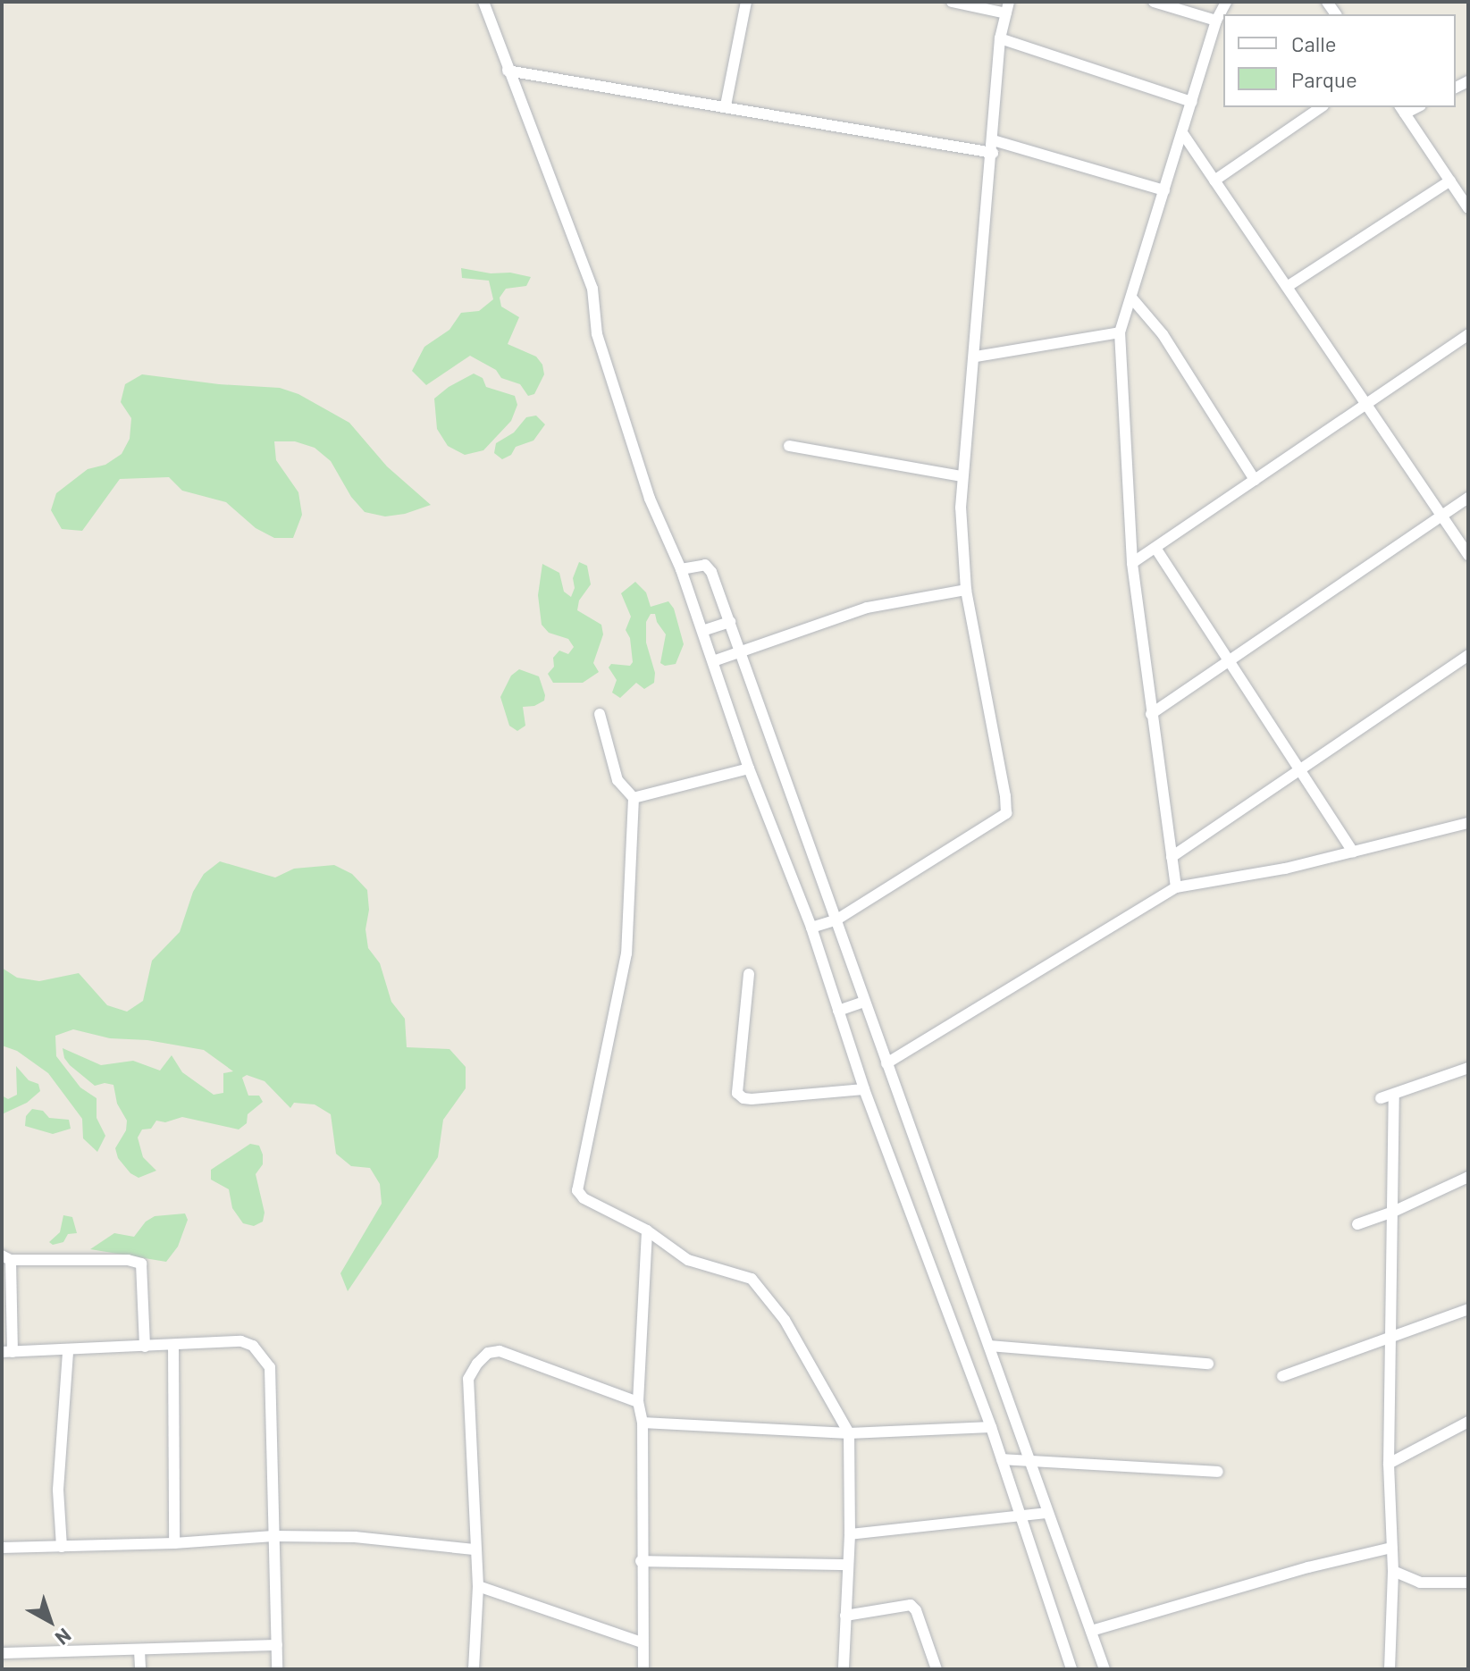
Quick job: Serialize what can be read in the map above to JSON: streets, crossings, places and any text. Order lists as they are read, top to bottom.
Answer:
{
  "legend": ["Calle", "Parque"],
  "north": "bottom right"
}
